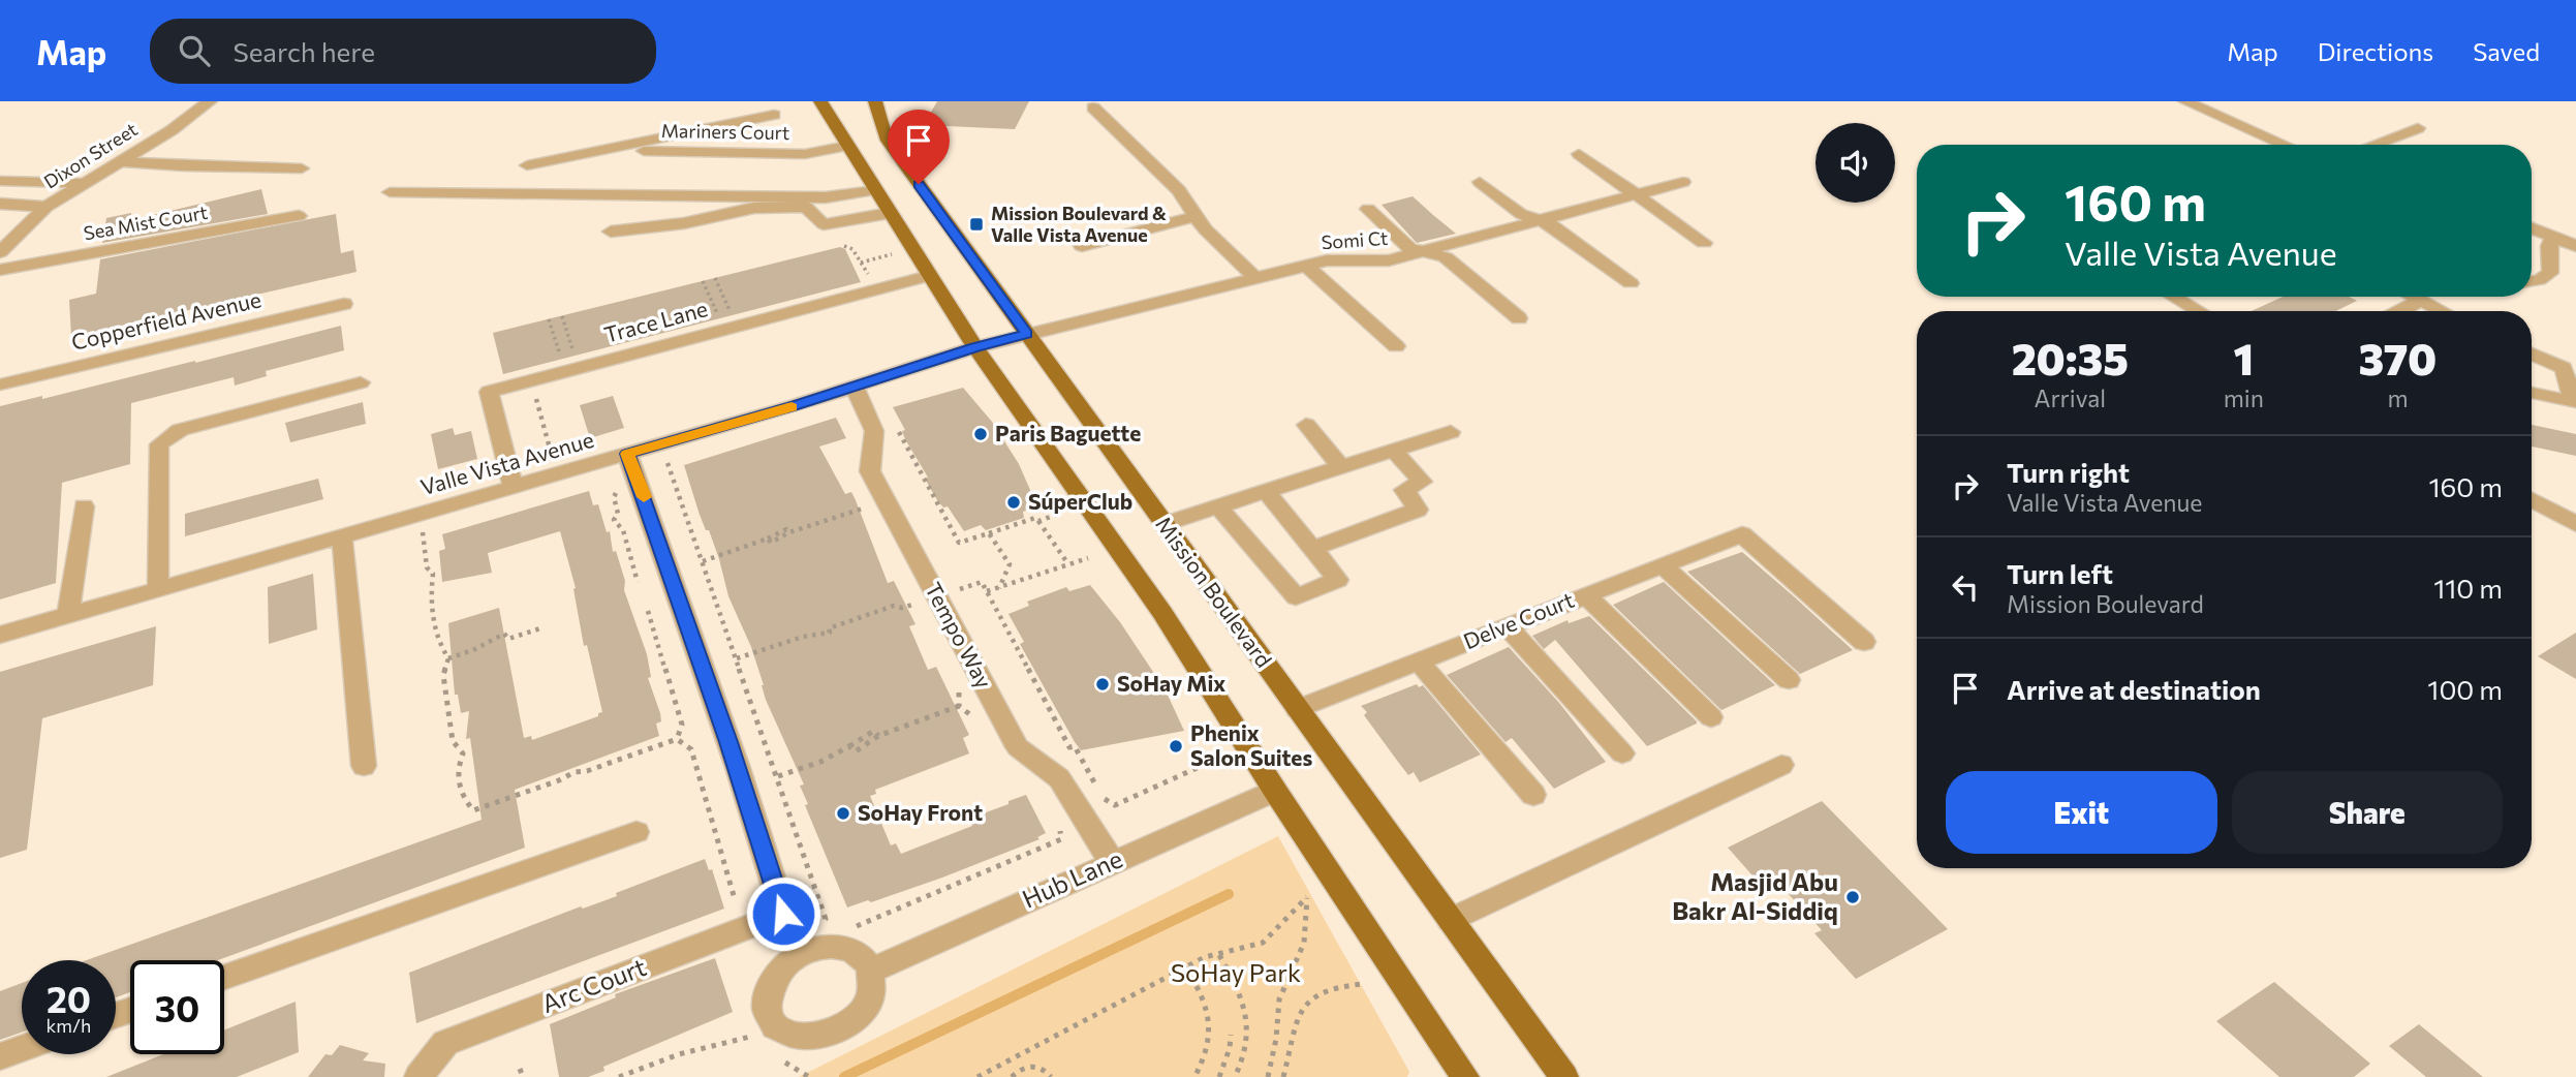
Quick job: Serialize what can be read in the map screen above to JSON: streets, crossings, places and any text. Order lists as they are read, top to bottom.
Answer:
{
  "streets": {
    "main road": ["Mission Boulevard"],
    "street": [
      "Mariners Court",
      "Dixon Street",
      "Sea Mist Court",
      "Somi Ct",
      "Copperfield Avenue",
      "Trace Lane",
      "Valle Vista Avenue",
      "Delve Court",
      "Tempo Way",
      "Hub Lane",
      "Arc Court"
    ]
  },
  "crossings": [
    ["Somi Ct", "Valle Vista Avenue"],
    ["Somi Ct", "Mission Boulevard"],
    ["Trace Lane", "Valle Vista Avenue"],
    ["Valle Vista Avenue", "Mission Boulevard"],
    ["Valle Vista Avenue", "Tempo Way"],
    ["Mission Boulevard", "Delve Court"],
    ["Tempo Way", "Hub Lane"]
  ],
  "parks": ["SoHay Park"],
  "places": {
    "transit": ["Mission Boulevard & Valle Vista Avenue"],
    "other": [
      "Paris Baguette",
      "SúperClub",
      "SoHay Mix",
      "Phenix Salon Suites",
      "SoHay Front",
      "Masjid Abu Bakr Al-Siddiq"
    ]
  },
  "page": {
    "header": "Map",
    "search": "Search here",
    "nav": ["Map", "Directions", "Saved"],
    "turn": ["160 m", "Valle Vista Avenue"],
    "eta": [
      "20:35",
      "Arrival",
      "1",
      "min",
      "370",
      "m"
    ],
    "list": [
      {
        "name": "Turn right",
        "note": "Valle Vista Avenue",
        "value": "160 m"
      },
      {
        "name": "Turn left",
        "note": "Mission Boulevard",
        "value": "110 m"
      },
      {
        "name": "Arrive at destination",
        "value": "100 m"
      }
    ],
    "buttons": ["Exit", "Share"],
    "speed": "20 km/h",
    "limit": "30"
  }
}
